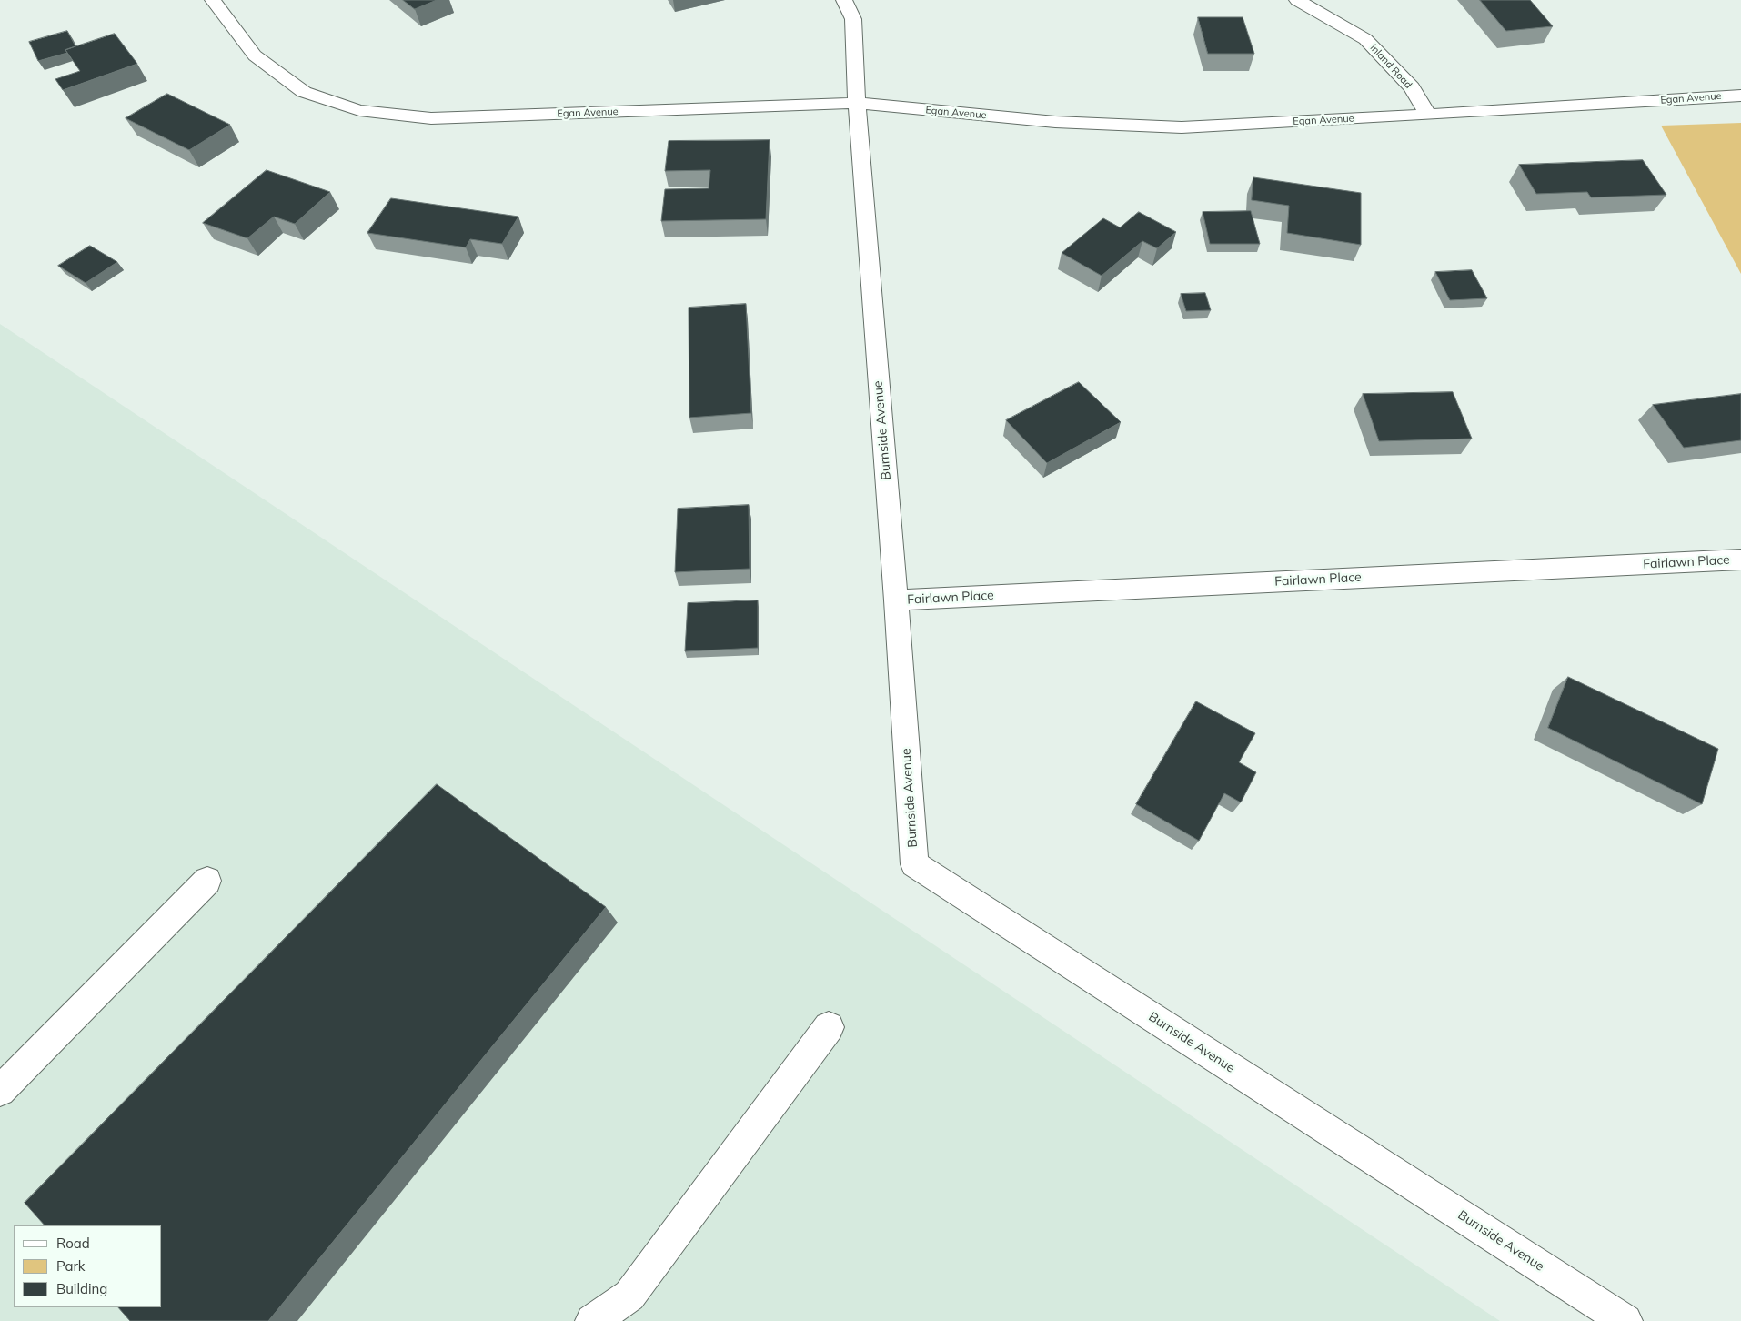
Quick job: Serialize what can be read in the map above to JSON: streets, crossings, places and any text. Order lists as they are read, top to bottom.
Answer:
{
  "streets": {
    "street": [
      "Inland Road",
      "Egan Avenue",
      "Burnside Avenue",
      "Fairlawn Place"
    ]
  },
  "crossings": [
    ["Inland Road", "Egan Avenue"],
    ["Egan Avenue", "Burnside Avenue"],
    ["Burnside Avenue", "Fairlawn Place"]
  ],
  "legend": ["Road", "Park", "Building"]
}
